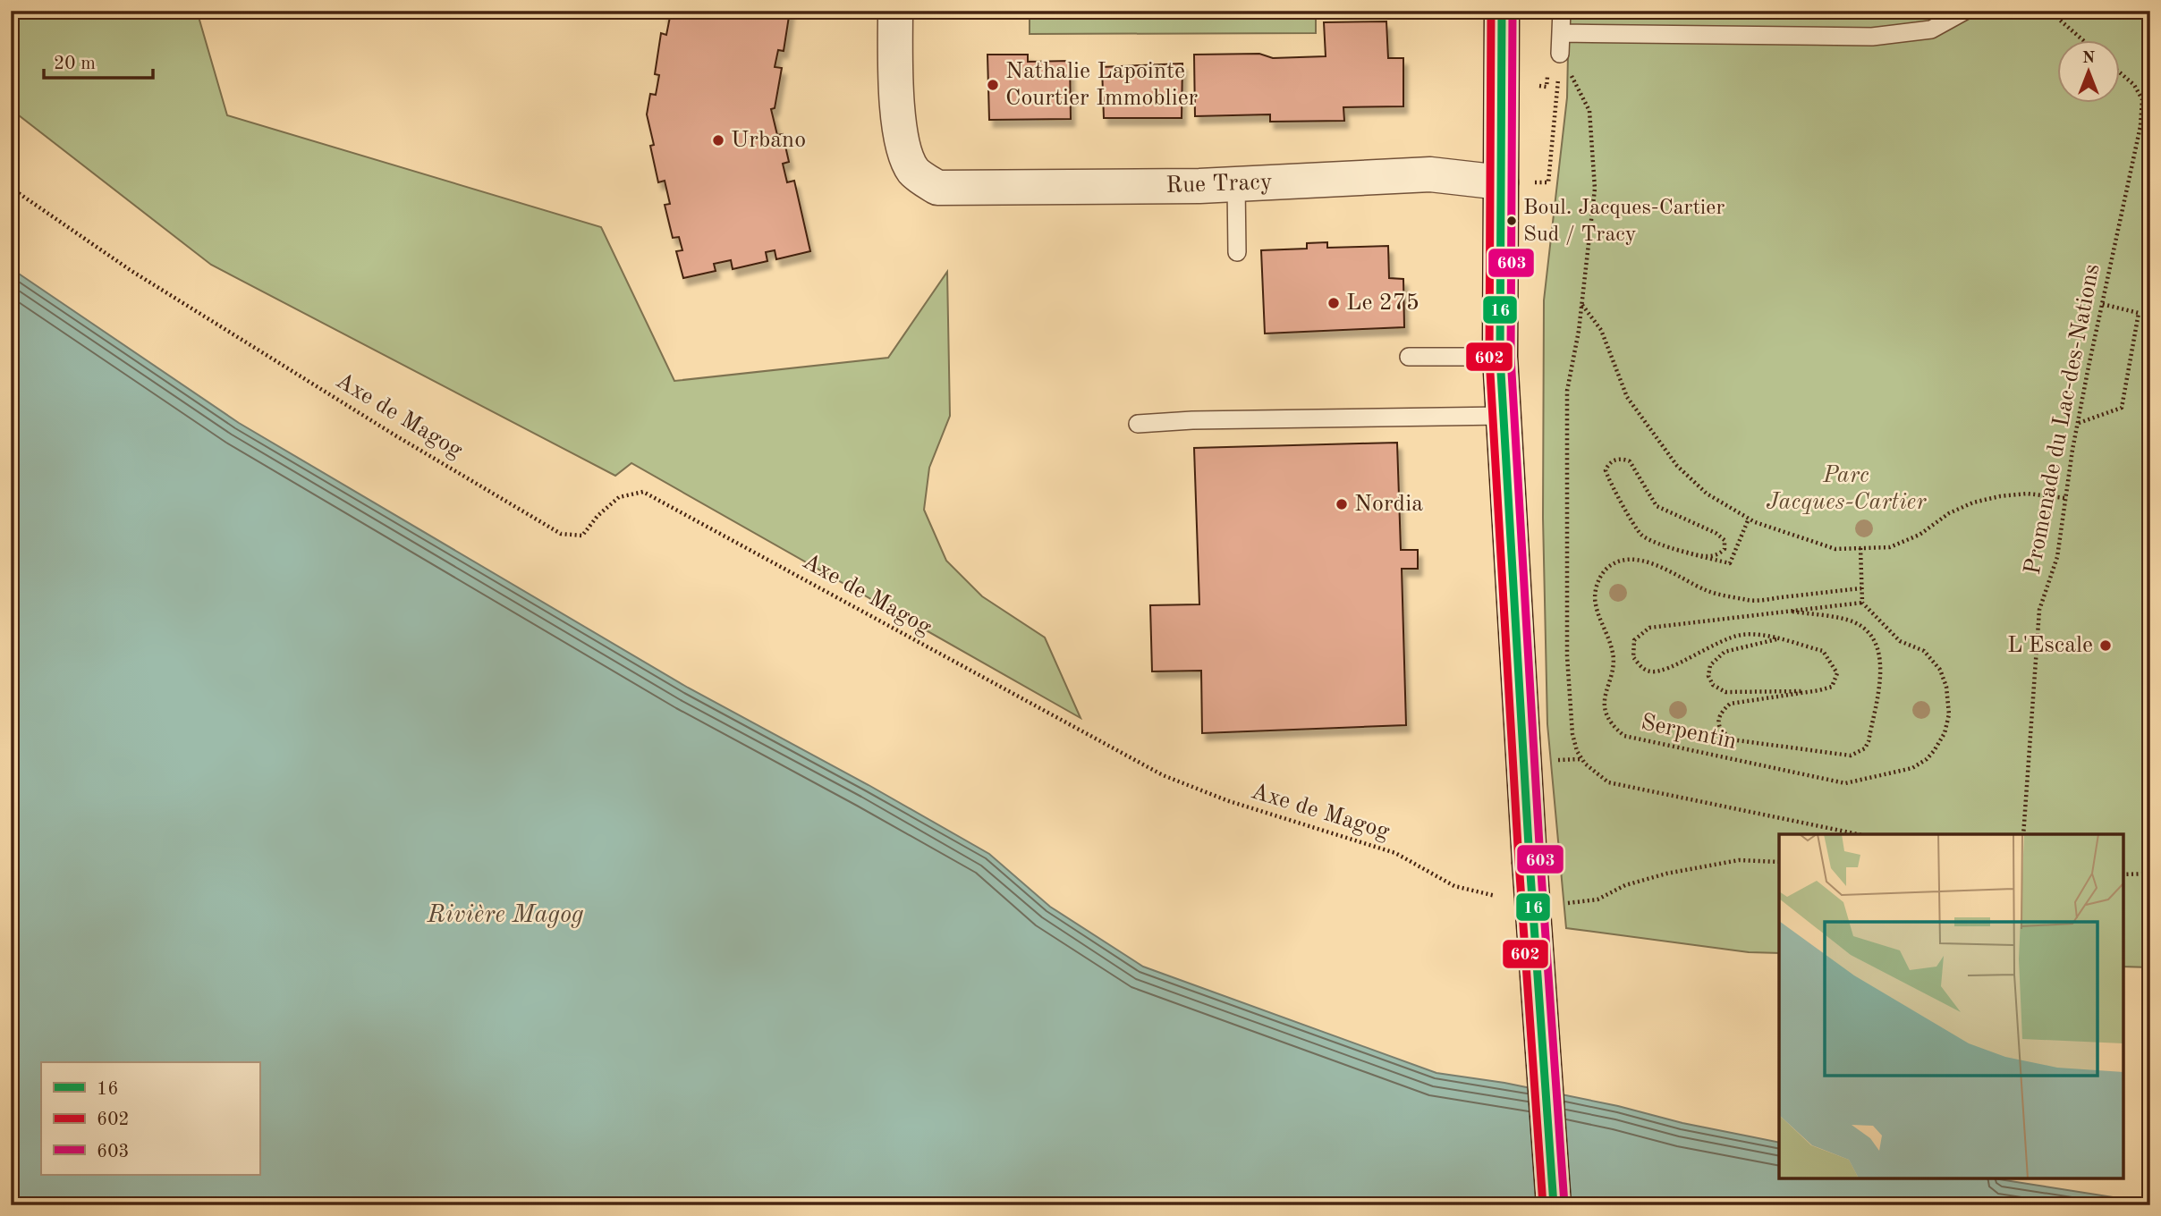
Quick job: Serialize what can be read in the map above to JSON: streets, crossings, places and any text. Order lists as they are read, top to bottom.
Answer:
{
  "streets": {
    "main road": ["Rue Tracy"],
    "path": ["Axe de Magog", "Promenade du Lac-des-Nations", "Serpentin"]
  },
  "water": ["Rivière Magog"],
  "parks": ["Parc Jacques-Cartier"],
  "places": [
    "Nathalie Lapointe Courtier Immoblier",
    "Urbano",
    "Boul. Jacques-Cartier Sud / Tracy",
    "Le 275",
    "Nordia",
    "L'Escale"
  ],
  "lines": ["transit line 16", "transit line 602", "transit line 603"],
  "legend": ["16", "602", "603"],
  "scale_bar": "20 m",
  "north": "top"
}
